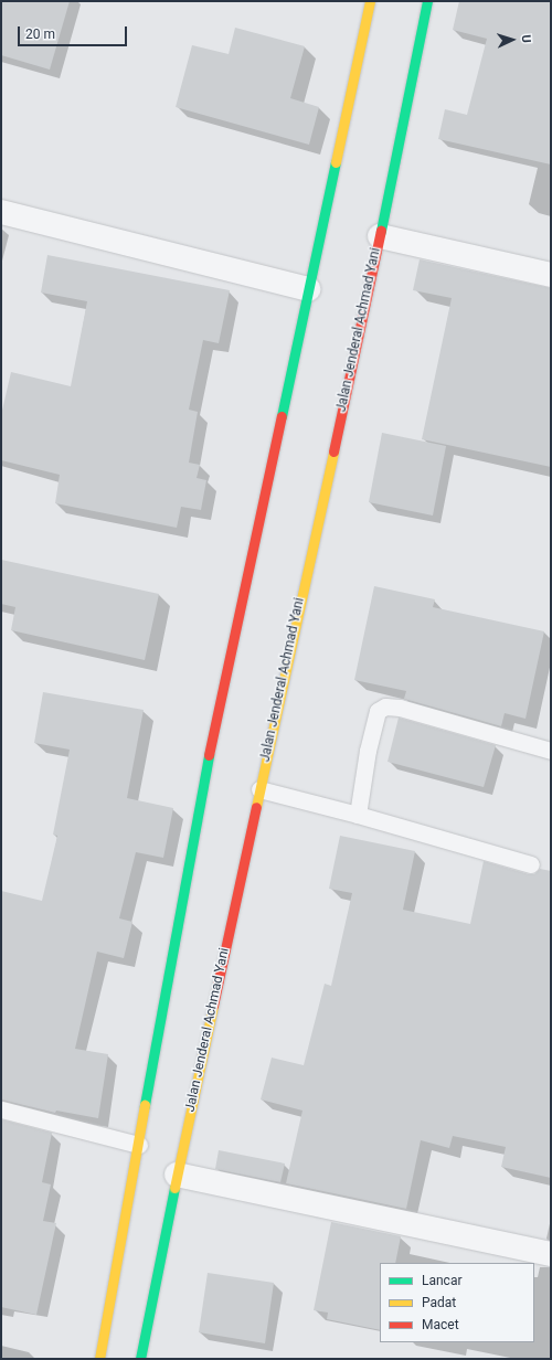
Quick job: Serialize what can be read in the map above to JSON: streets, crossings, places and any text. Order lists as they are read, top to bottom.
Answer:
{
  "streets": {
    "main road": ["Jalan Jenderal Achmad Yani"]
  },
  "legend": ["Lancar", "Padat", "Macet"],
  "scale_bar": "20 m",
  "north": "right"
}
